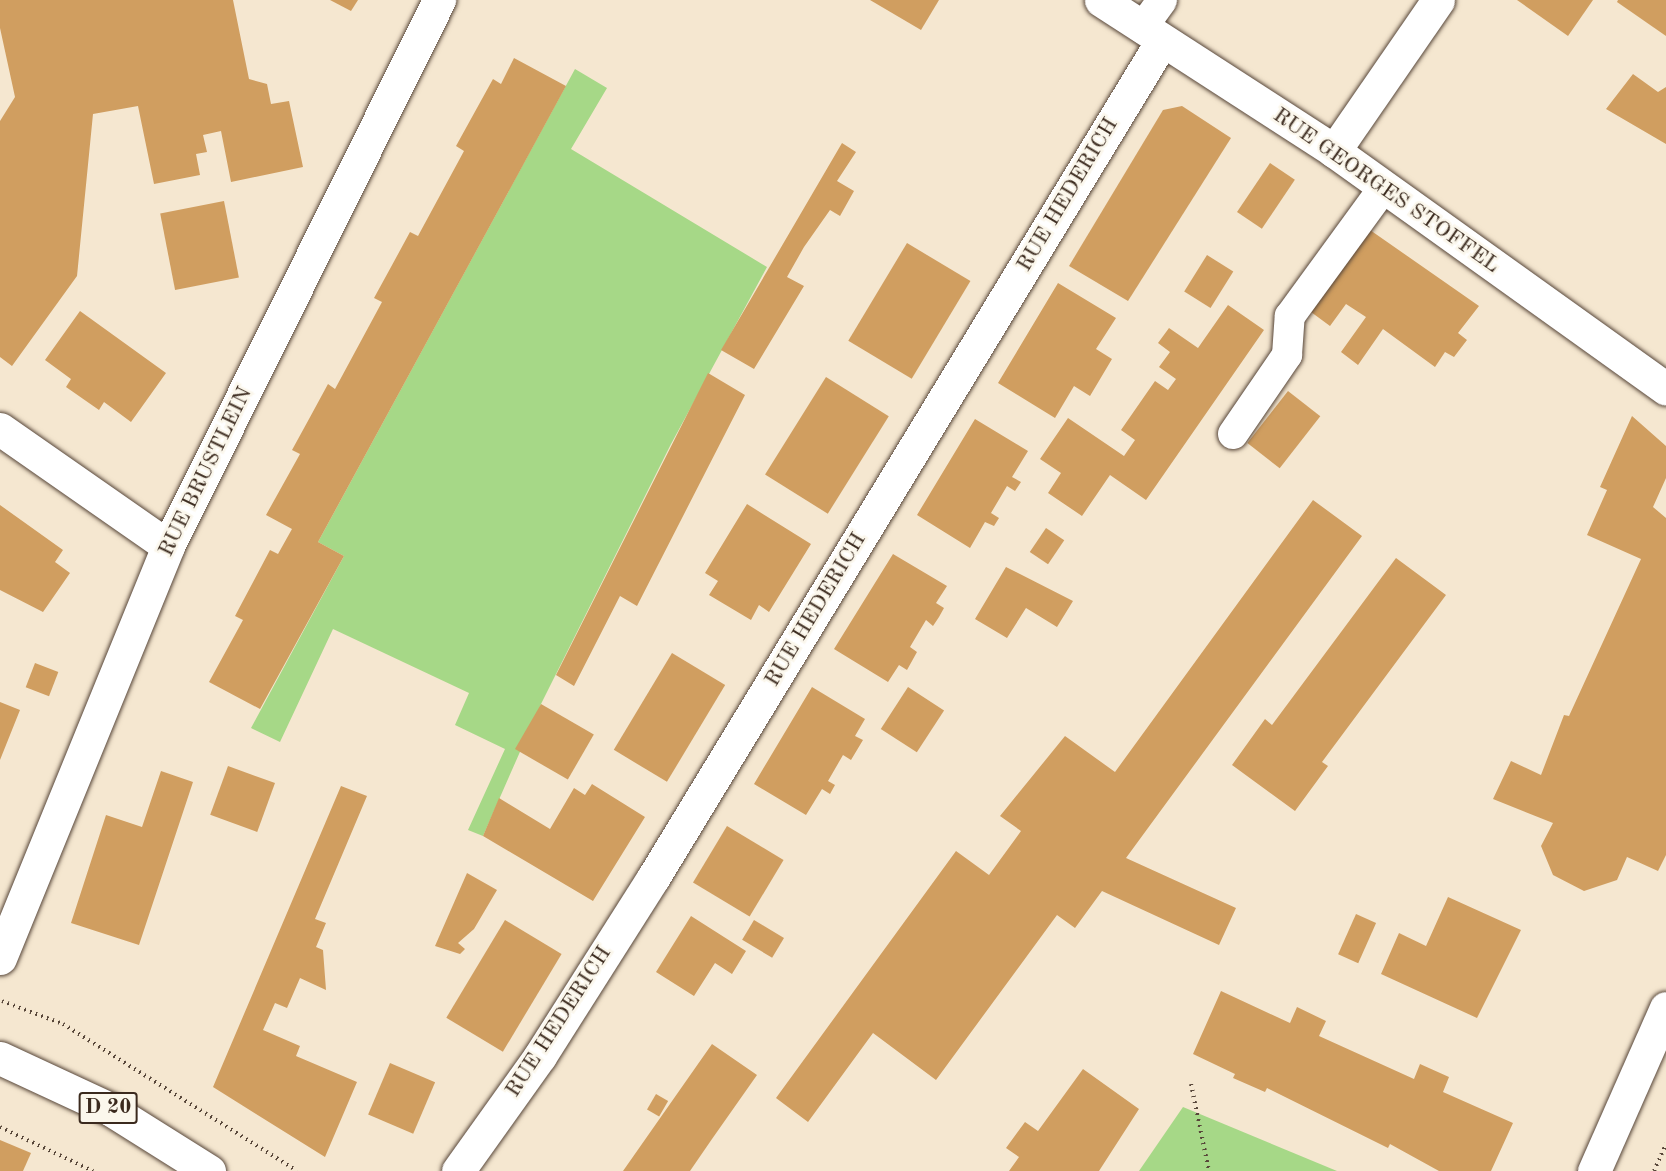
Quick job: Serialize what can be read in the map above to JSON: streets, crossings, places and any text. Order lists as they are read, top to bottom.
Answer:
{
  "streets": {
    "street": [
      "RUE GEORGES STOFFEL",
      "RUE HEDERICH",
      "RUE BRUSTLEIN",
      "D 20"
    ]
  },
  "crossings": [
    ["RUE GEORGES STOFFEL", "RUE HEDERICH"]
  ]
}
